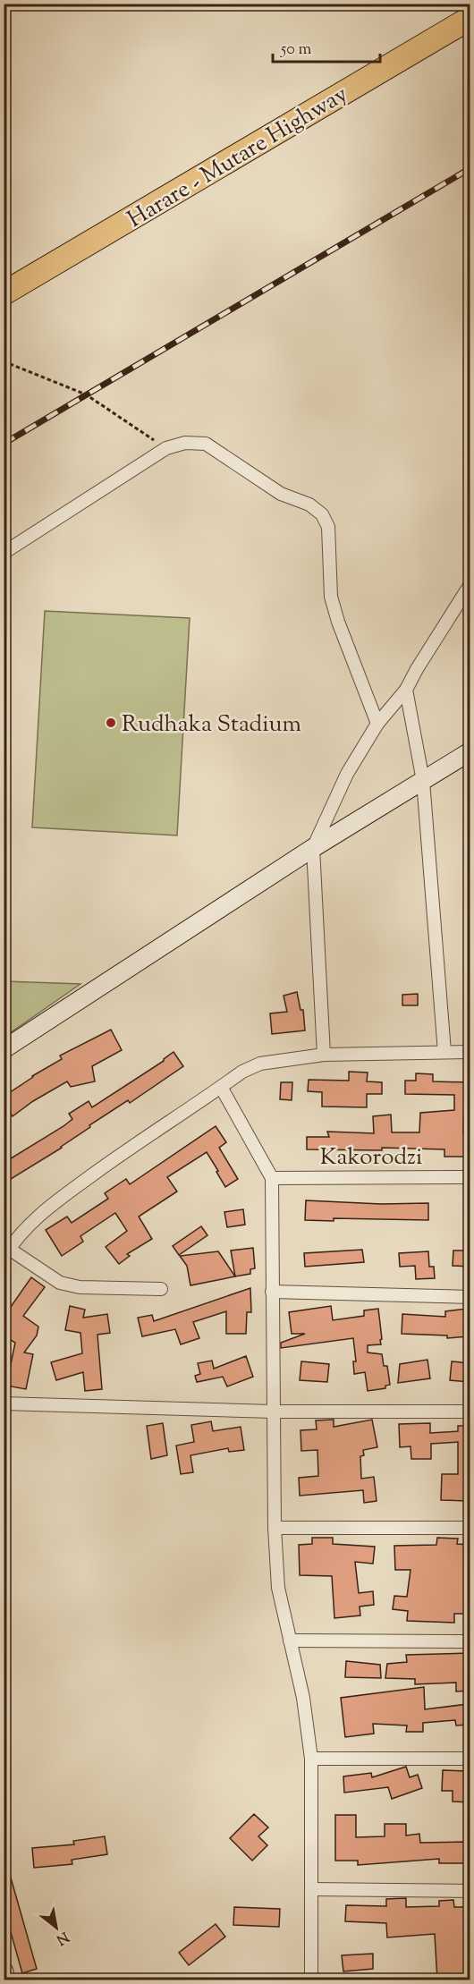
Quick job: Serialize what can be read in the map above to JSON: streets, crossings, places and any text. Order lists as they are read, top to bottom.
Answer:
{
  "streets": {
    "highway": ["Harare - Mutare Highway"],
    "street": ["Kakorodzi"]
  },
  "places": ["Rudhaka Stadium"],
  "scale_bar": "50 m",
  "north": "bottom right"
}
